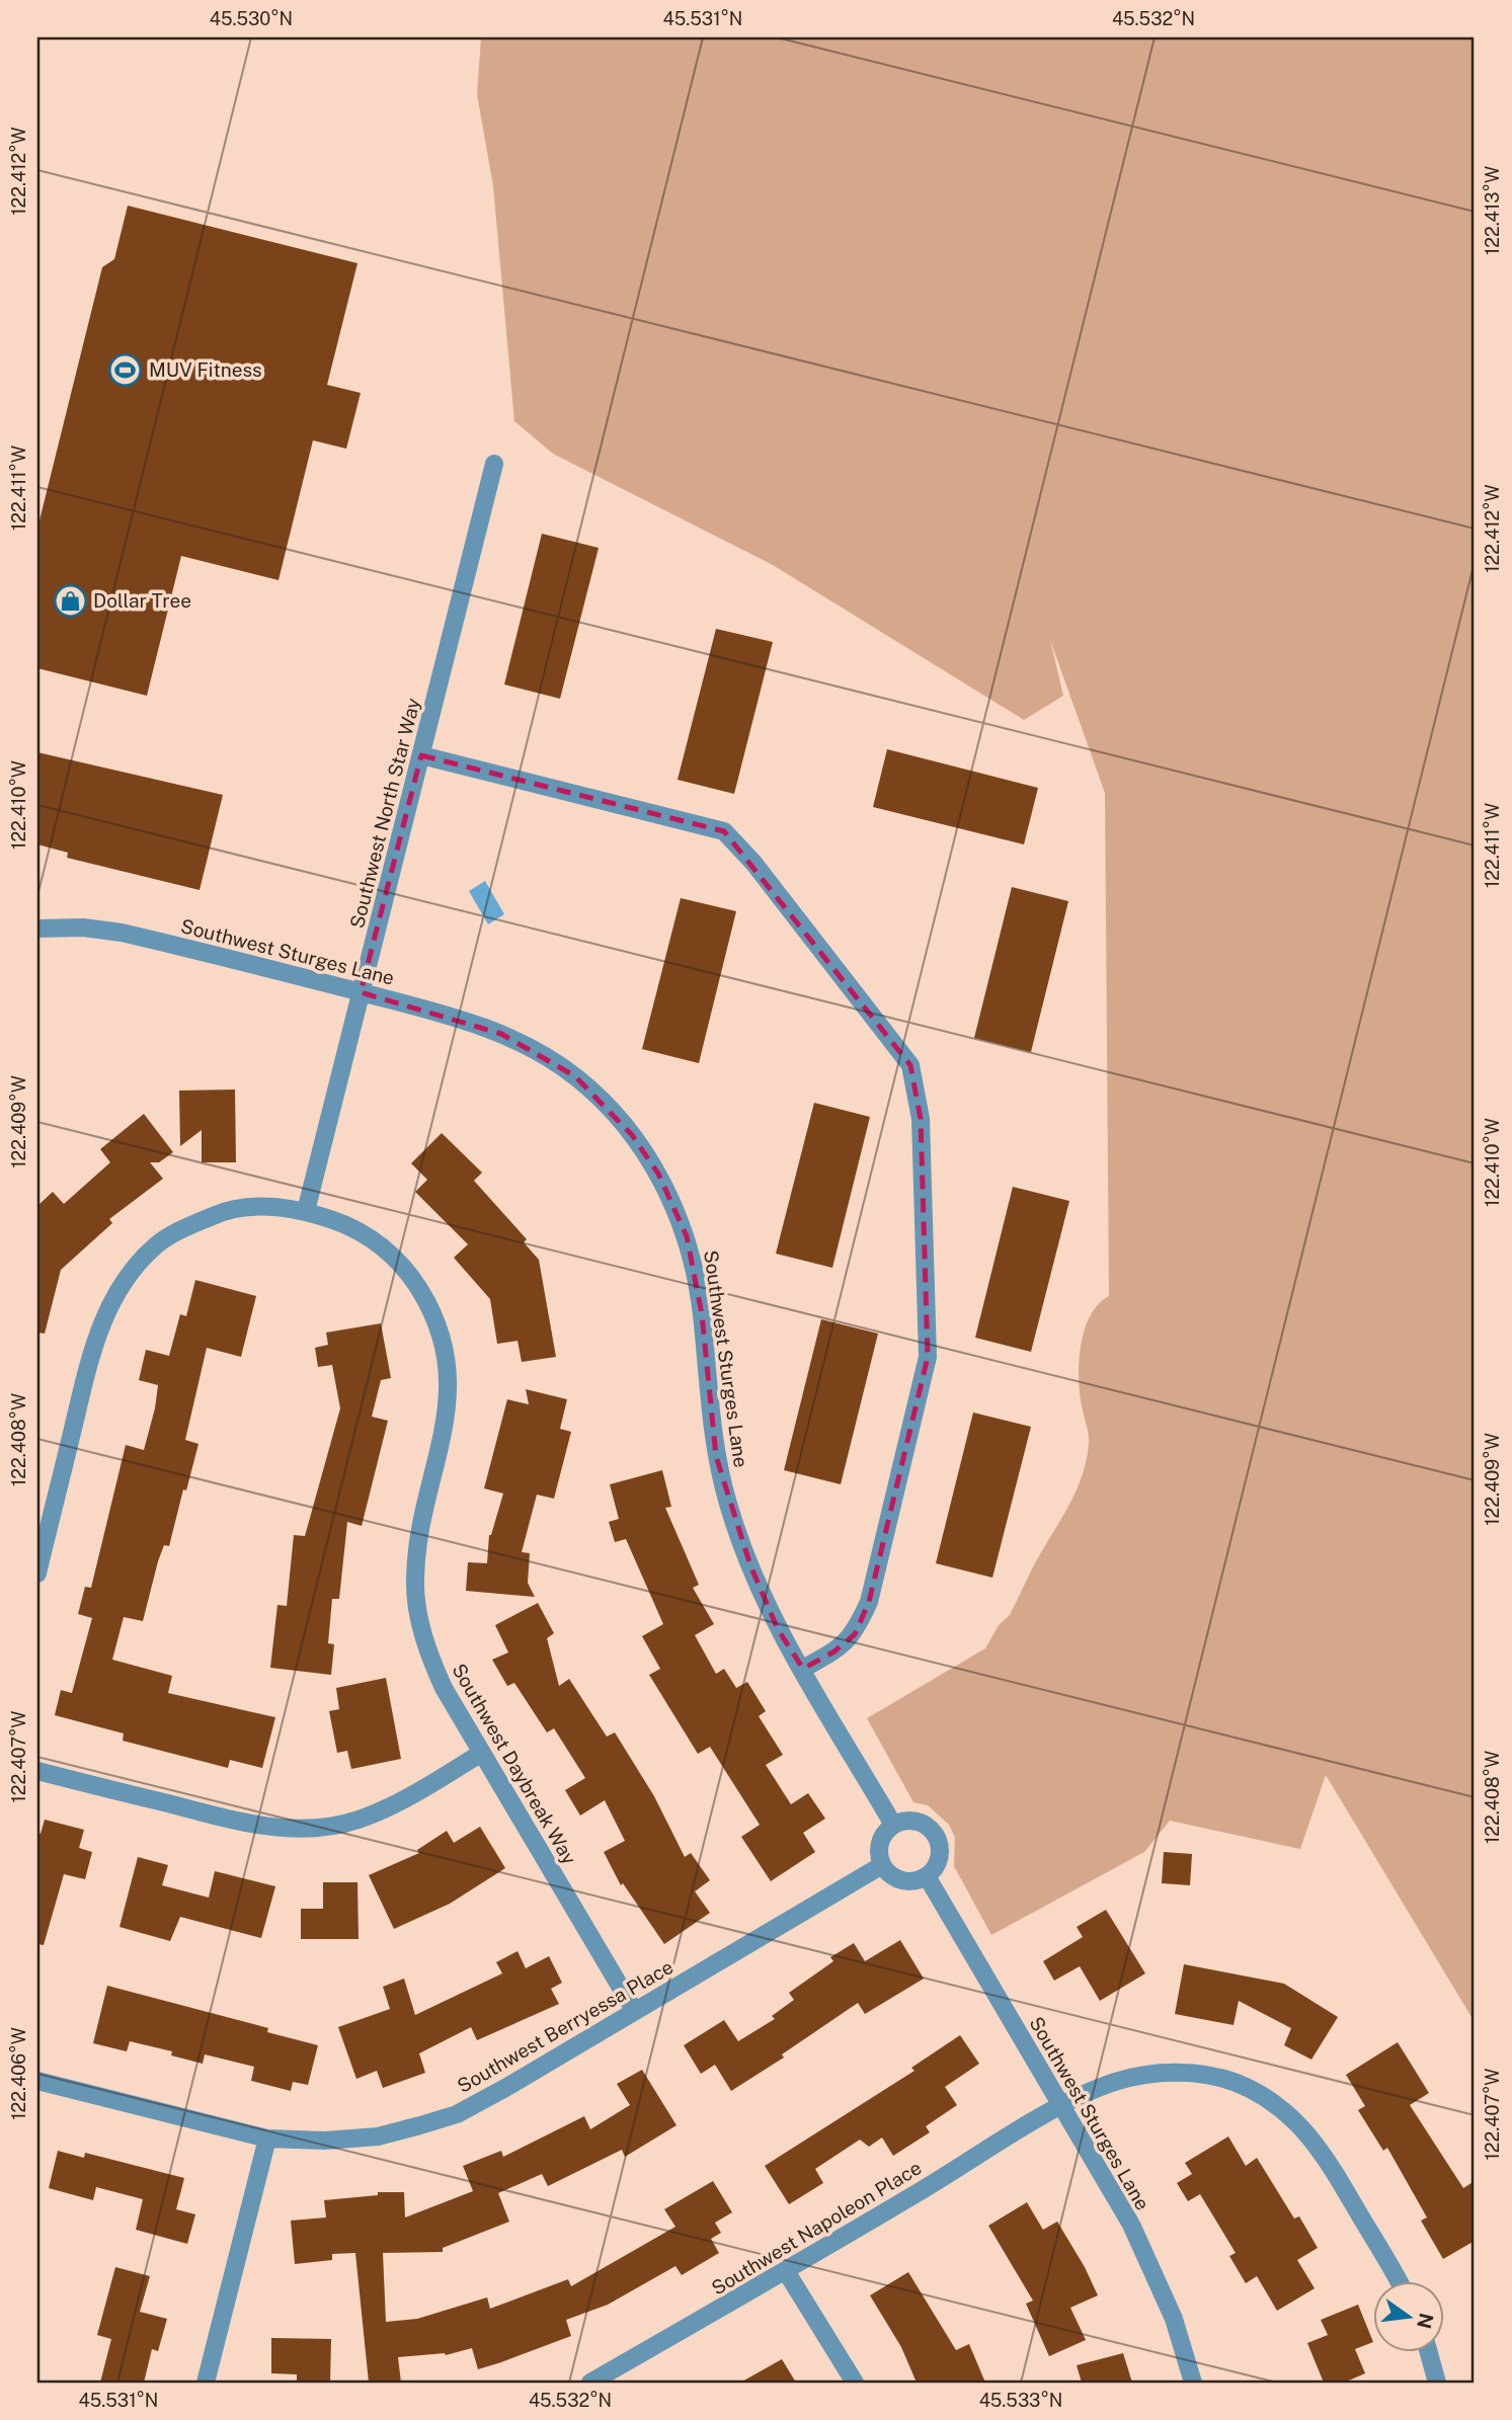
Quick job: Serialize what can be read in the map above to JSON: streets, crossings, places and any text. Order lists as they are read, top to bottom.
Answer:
{
  "streets": {
    "street": [
      "Southwest North Star Way",
      "Southwest Sturges Lane",
      "Southwest Daybreak Way",
      "Southwest Berryessa Place",
      "Southwest Napoleon Place"
    ]
  },
  "crossings": [
    ["Southwest North Star Way", "Southwest Sturges Lane"],
    ["Southwest North Star Way", "Southwest Daybreak Way"],
    ["Southwest Sturges Lane", "Southwest Berryessa Place"],
    ["Southwest Sturges Lane", "Southwest Napoleon Place"],
    ["Southwest Daybreak Way", "Southwest Berryessa Place"]
  ],
  "places": {
    "sports": ["MUV Fitness"],
    "shop": ["Dollar Tree"]
  },
  "north": "right",
  "coordinates": [
    "45.530°N",
    "45.531°N",
    "45.532°N",
    "122.412°W",
    "122.413°W",
    "122.411°W",
    "122.410°W",
    "122.409°W",
    "122.408°W",
    "122.407°W",
    "122.406°W",
    "45.533°N"
  ]
}
